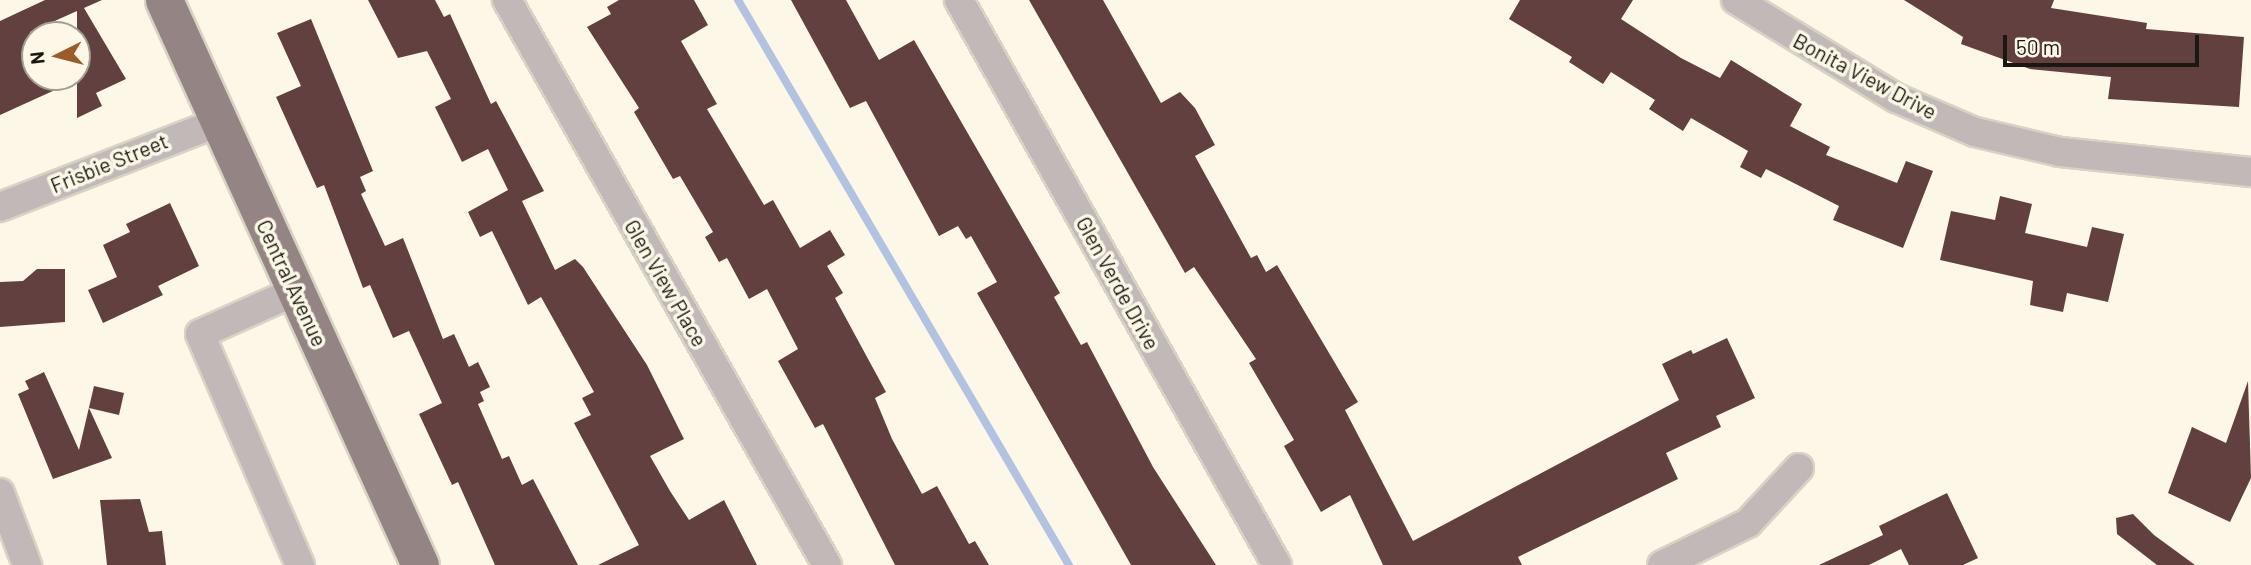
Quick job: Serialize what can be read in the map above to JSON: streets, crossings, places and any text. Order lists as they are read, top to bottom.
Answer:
{
  "streets": {
    "main road": ["Central Avenue"],
    "street": [
      "Bonita View Drive",
      "Frisbie Street",
      "Glen View Place",
      "Glen Verde Drive"
    ]
  },
  "crossings": [
    ["Frisbie Street", "Central Avenue"]
  ],
  "scale_bar": "50 m",
  "north": "left"
}
